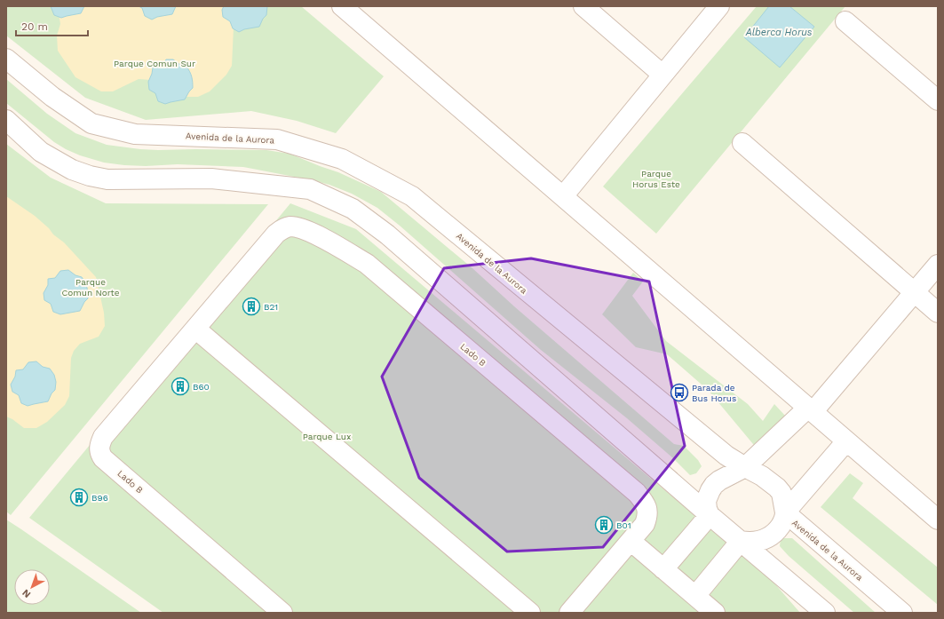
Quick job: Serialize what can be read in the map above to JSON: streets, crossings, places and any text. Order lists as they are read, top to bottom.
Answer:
{
  "streets": {
    "street": ["Avenida de la Aurora", "Lado B"]
  },
  "water": ["Alberca Horus"],
  "parks": [
    "Parque Comun Sur",
    "Parque Horus Este",
    "Parque Comun Norte",
    "Parque Lux"
  ],
  "places": {
    "building": [
      "B21",
      "B60",
      "B96",
      "B01"
    ],
    "bus stop": ["Parada de Bus Horus"]
  },
  "scale_bar": "20 m",
  "north": "bottom left"
}
